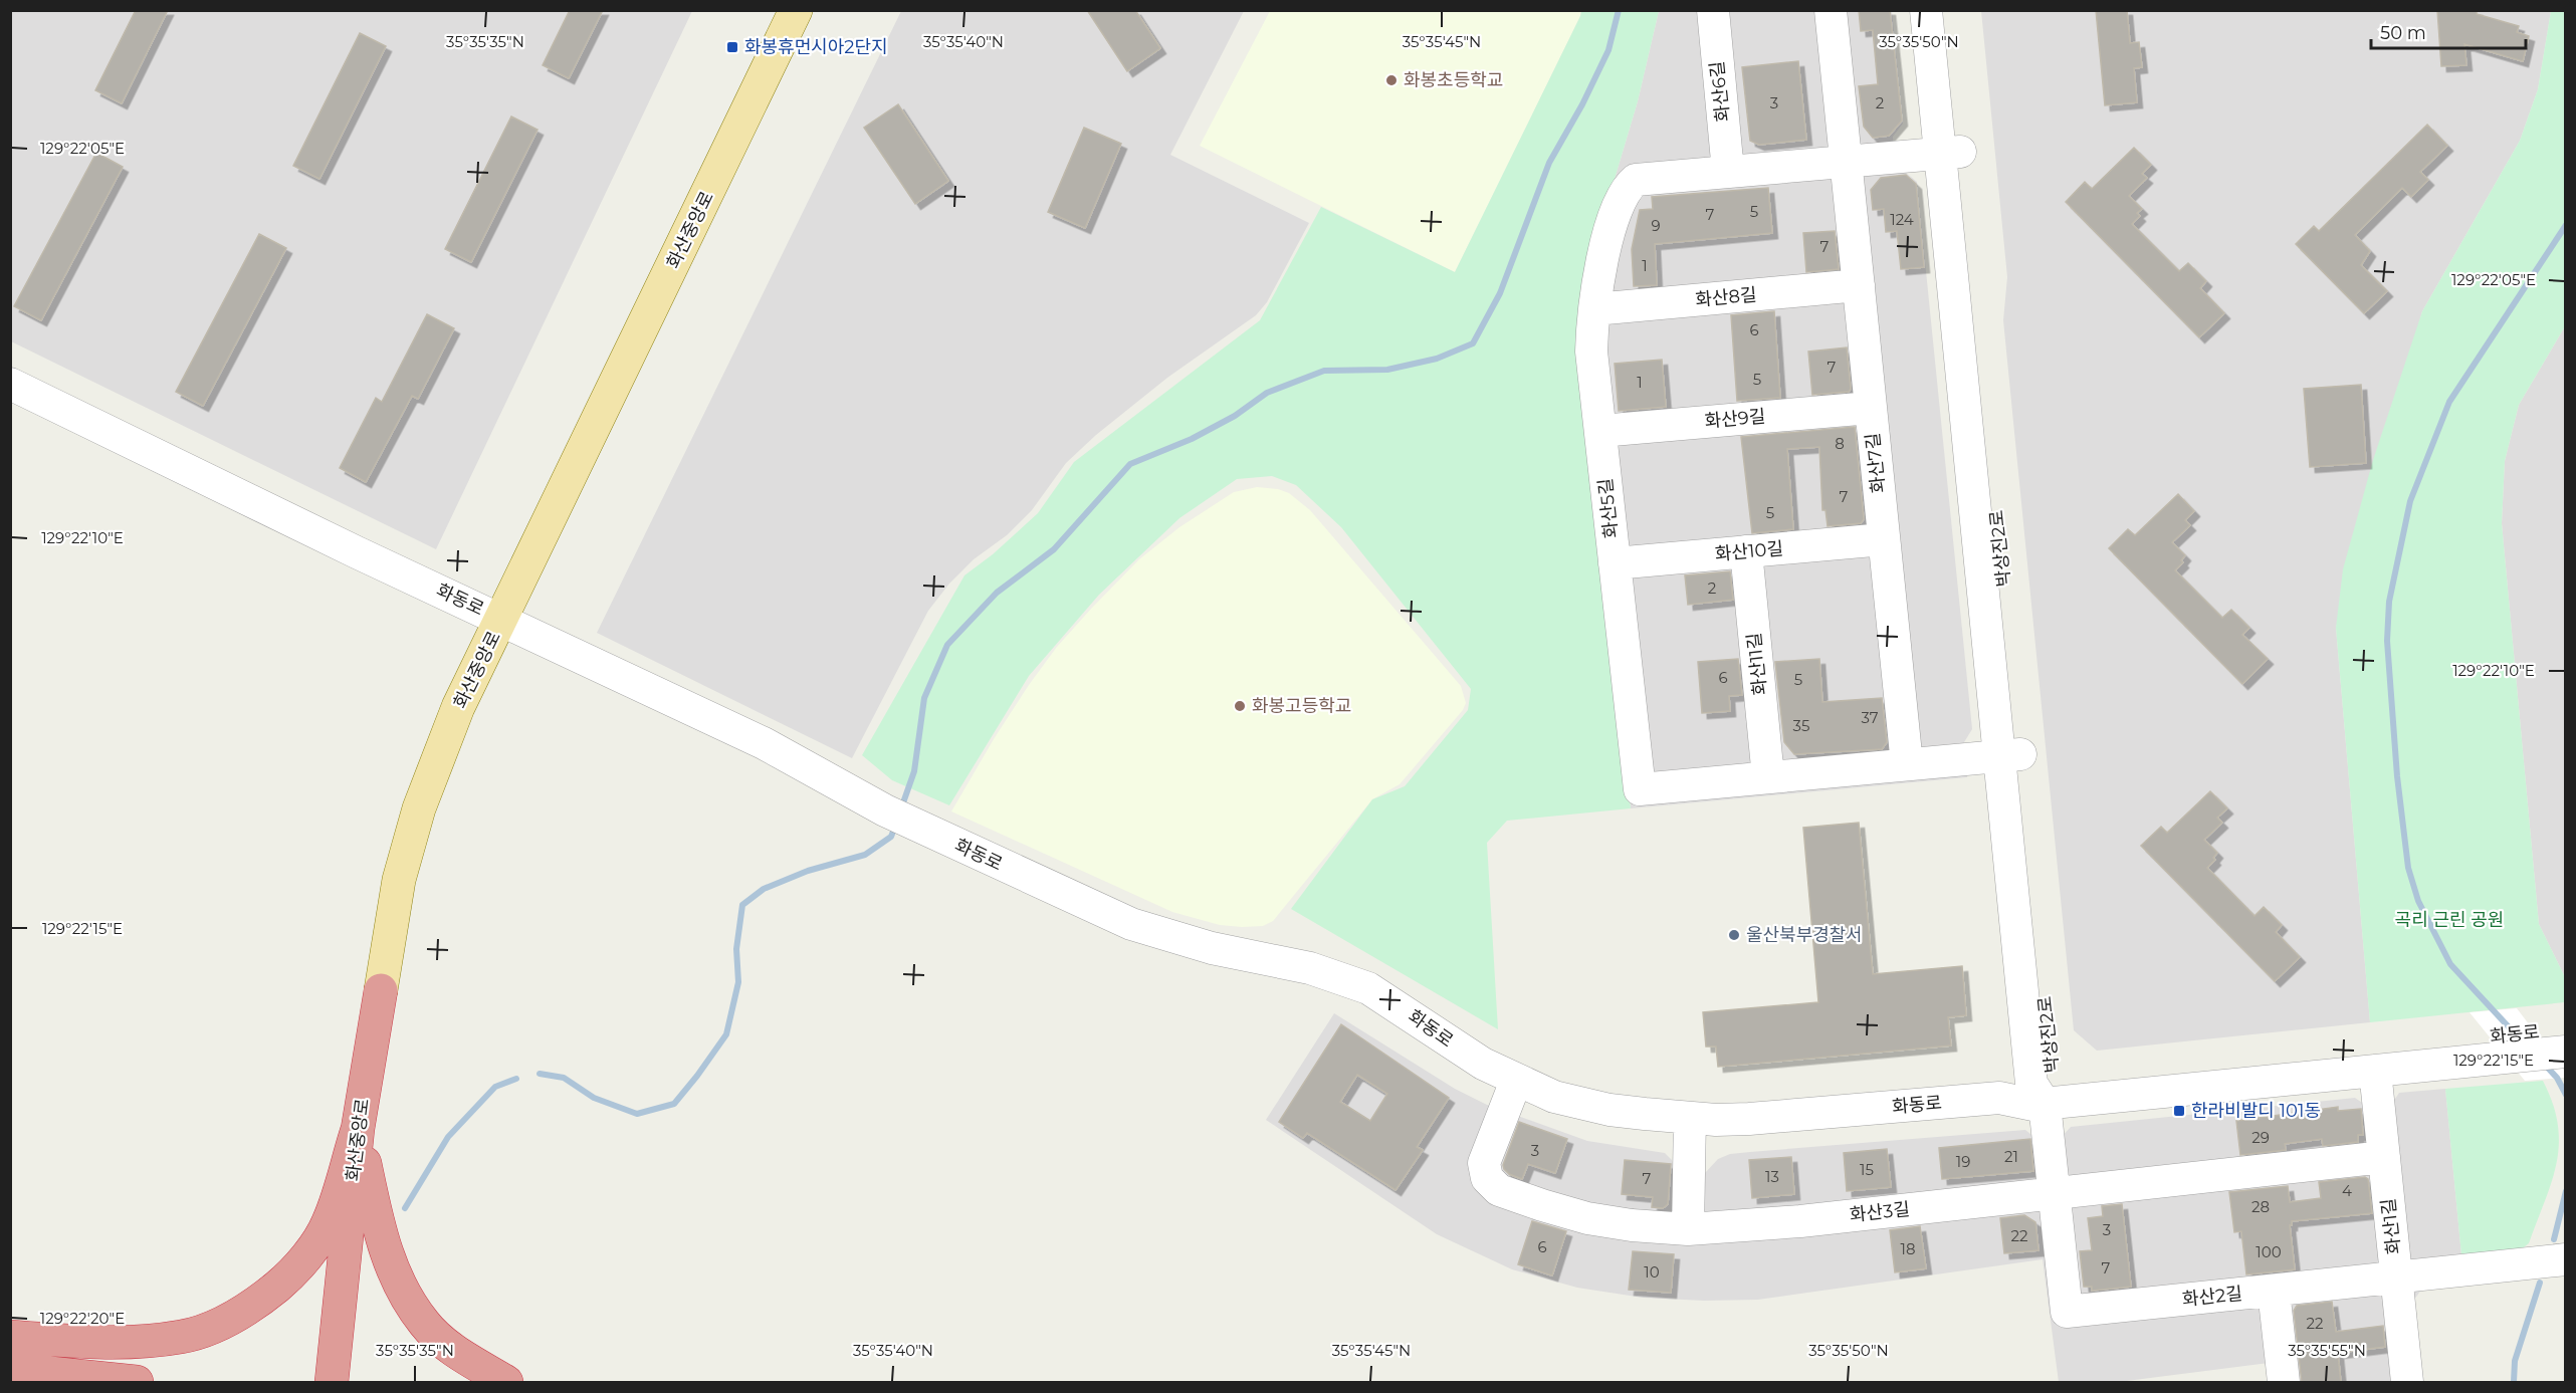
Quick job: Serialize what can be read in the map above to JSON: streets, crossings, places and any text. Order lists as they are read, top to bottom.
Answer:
{
  "streets": {
    "highway": ["화산중앙로"],
    "street": [
      "화산6길",
      "화산8길",
      "화산9길",
      "화산7길",
      "화산5길",
      "박상진2로",
      "화산10길",
      "화동로",
      "화산11길",
      "화산3길",
      "화산1길",
      "화산2길"
    ]
  },
  "crossings": [
    ["화산6길", "화산5길"],
    ["화산중앙로", "화동로"],
    ["화산8길", "화산7길"],
    ["화산8길", "화산5길"],
    ["화산9길", "화산7길"],
    ["화산9길", "화산5길"],
    ["화산7길", "화산5길"],
    ["화산7길", "화산10길"],
    ["화산5길", "박상진2로"],
    ["화산5길", "화산10길"],
    ["화산5길", "화산11길"],
    ["박상진2로", "화동로"],
    ["박상진2로", "화산2길"],
    ["화산10길", "화산11길"],
    ["화동로", "화산3길"],
    ["화동로", "화산1길"],
    ["화동로", "화산2길"],
    ["화산3길", "화산1길"],
    ["화산3길", "화산2길"],
    ["화산1길", "화산2길"]
  ],
  "parks": ["곡리 근린 공원"],
  "places": {
    "transit": ["화봉휴먼시아2단지", "한라비발디 101동"],
    "other": ["화봉초등학교", "화봉고등학교", "울산북부경찰서"]
  },
  "house_numbers": [
    "3",
    "2",
    "5",
    "7",
    "124",
    "9",
    "7",
    "1",
    "6",
    "7",
    "5",
    "1",
    "8",
    "7",
    "5",
    "2",
    "6",
    "5",
    "37",
    "35",
    "29",
    "3",
    "21",
    "19",
    "15",
    "13",
    "7",
    "4",
    "28",
    "3",
    "22",
    "6",
    "18",
    "100",
    "7",
    "10",
    "22"
  ],
  "scale_bar": "50 m",
  "coordinates": [
    "35°35'35\"N",
    "35°35'40\"N",
    "35°35'45\"N",
    "35°35'50\"N",
    "129°22'05\"E",
    "129°22'10\"E",
    "129°22'15\"E",
    "129°22'20\"E",
    "35°35'55\"N"
  ]
}
